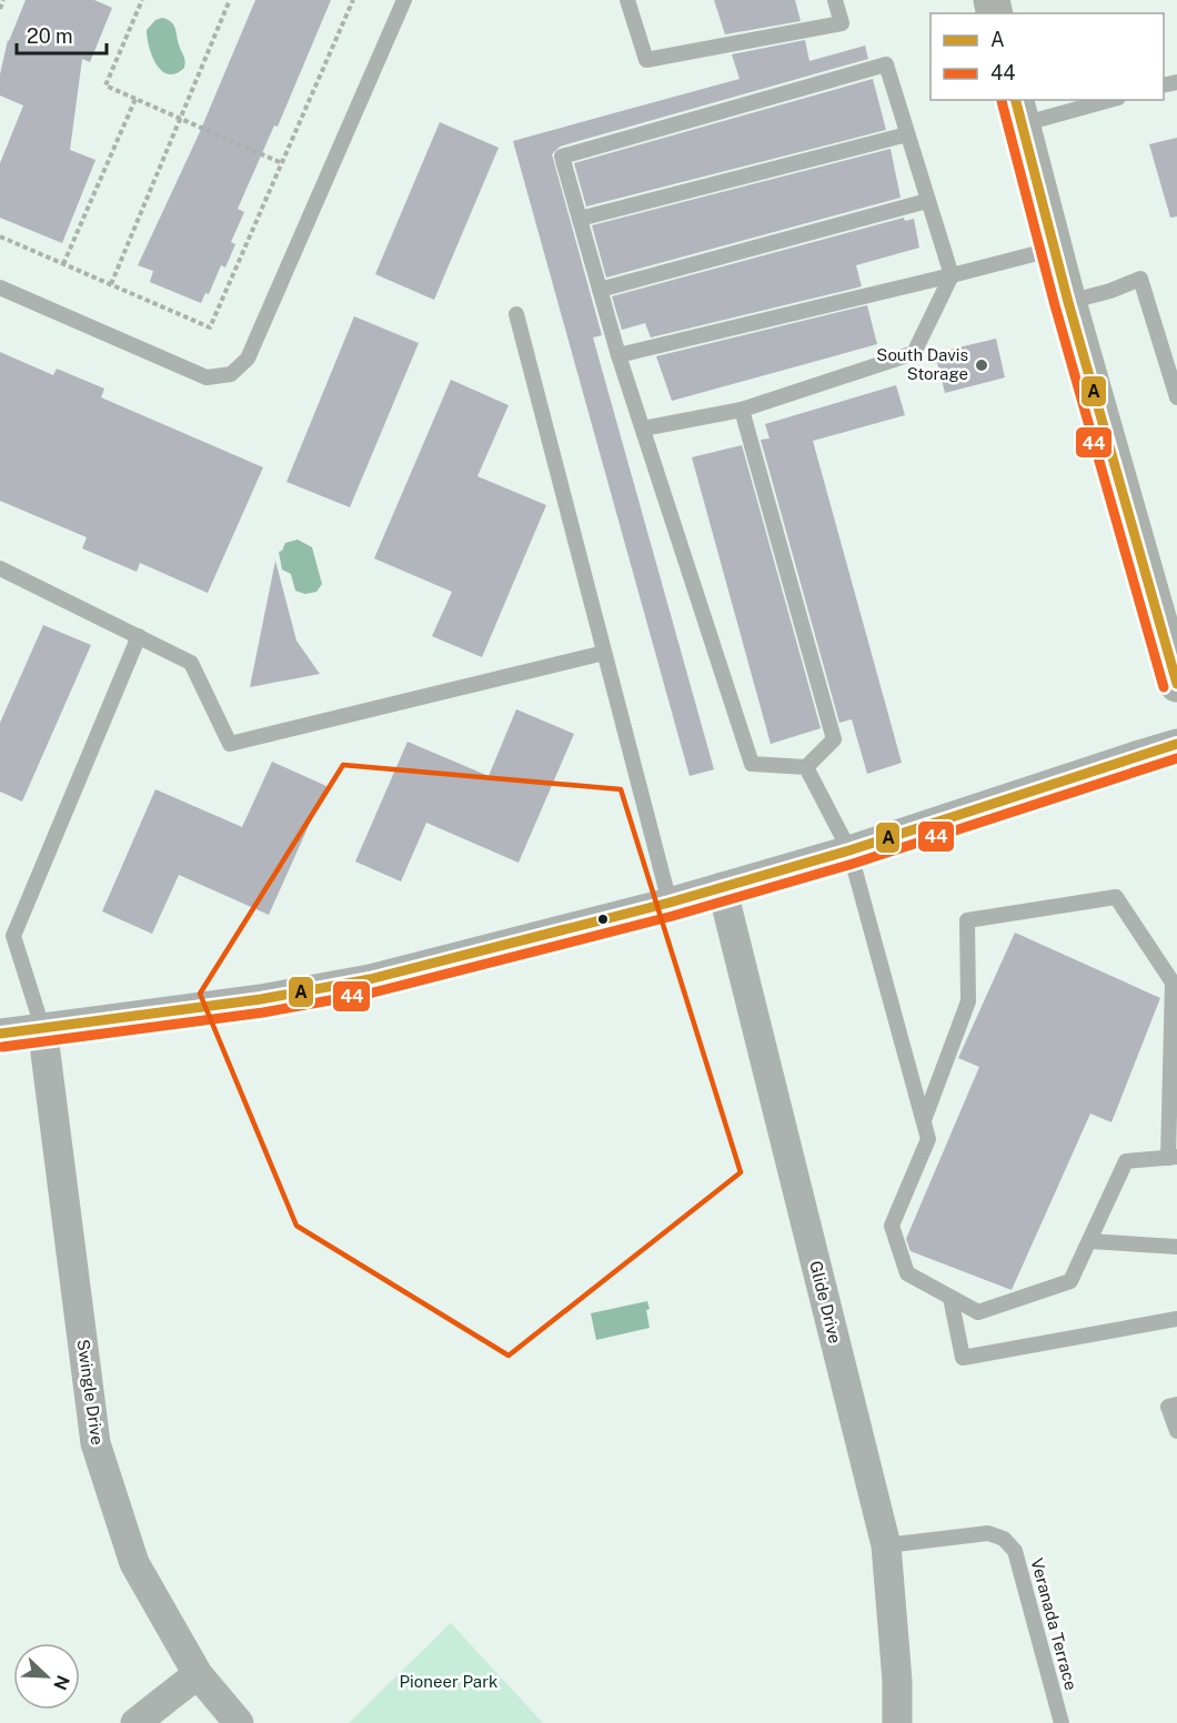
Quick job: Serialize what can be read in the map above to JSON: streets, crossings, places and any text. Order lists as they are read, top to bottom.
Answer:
{
  "streets": {
    "street": ["Glide Drive", "Swingle Drive"],
    "lane": ["Veranada Terrace"]
  },
  "crossings": [
    ["Glide Drive", "Veranada Terrace"]
  ],
  "parks": ["Pioneer Park"],
  "places": ["South Davis Storage"],
  "lines": ["transit line A", "transit line 44"],
  "legend": ["A", "44"],
  "scale_bar": "20 m",
  "north": "bottom right"
}
